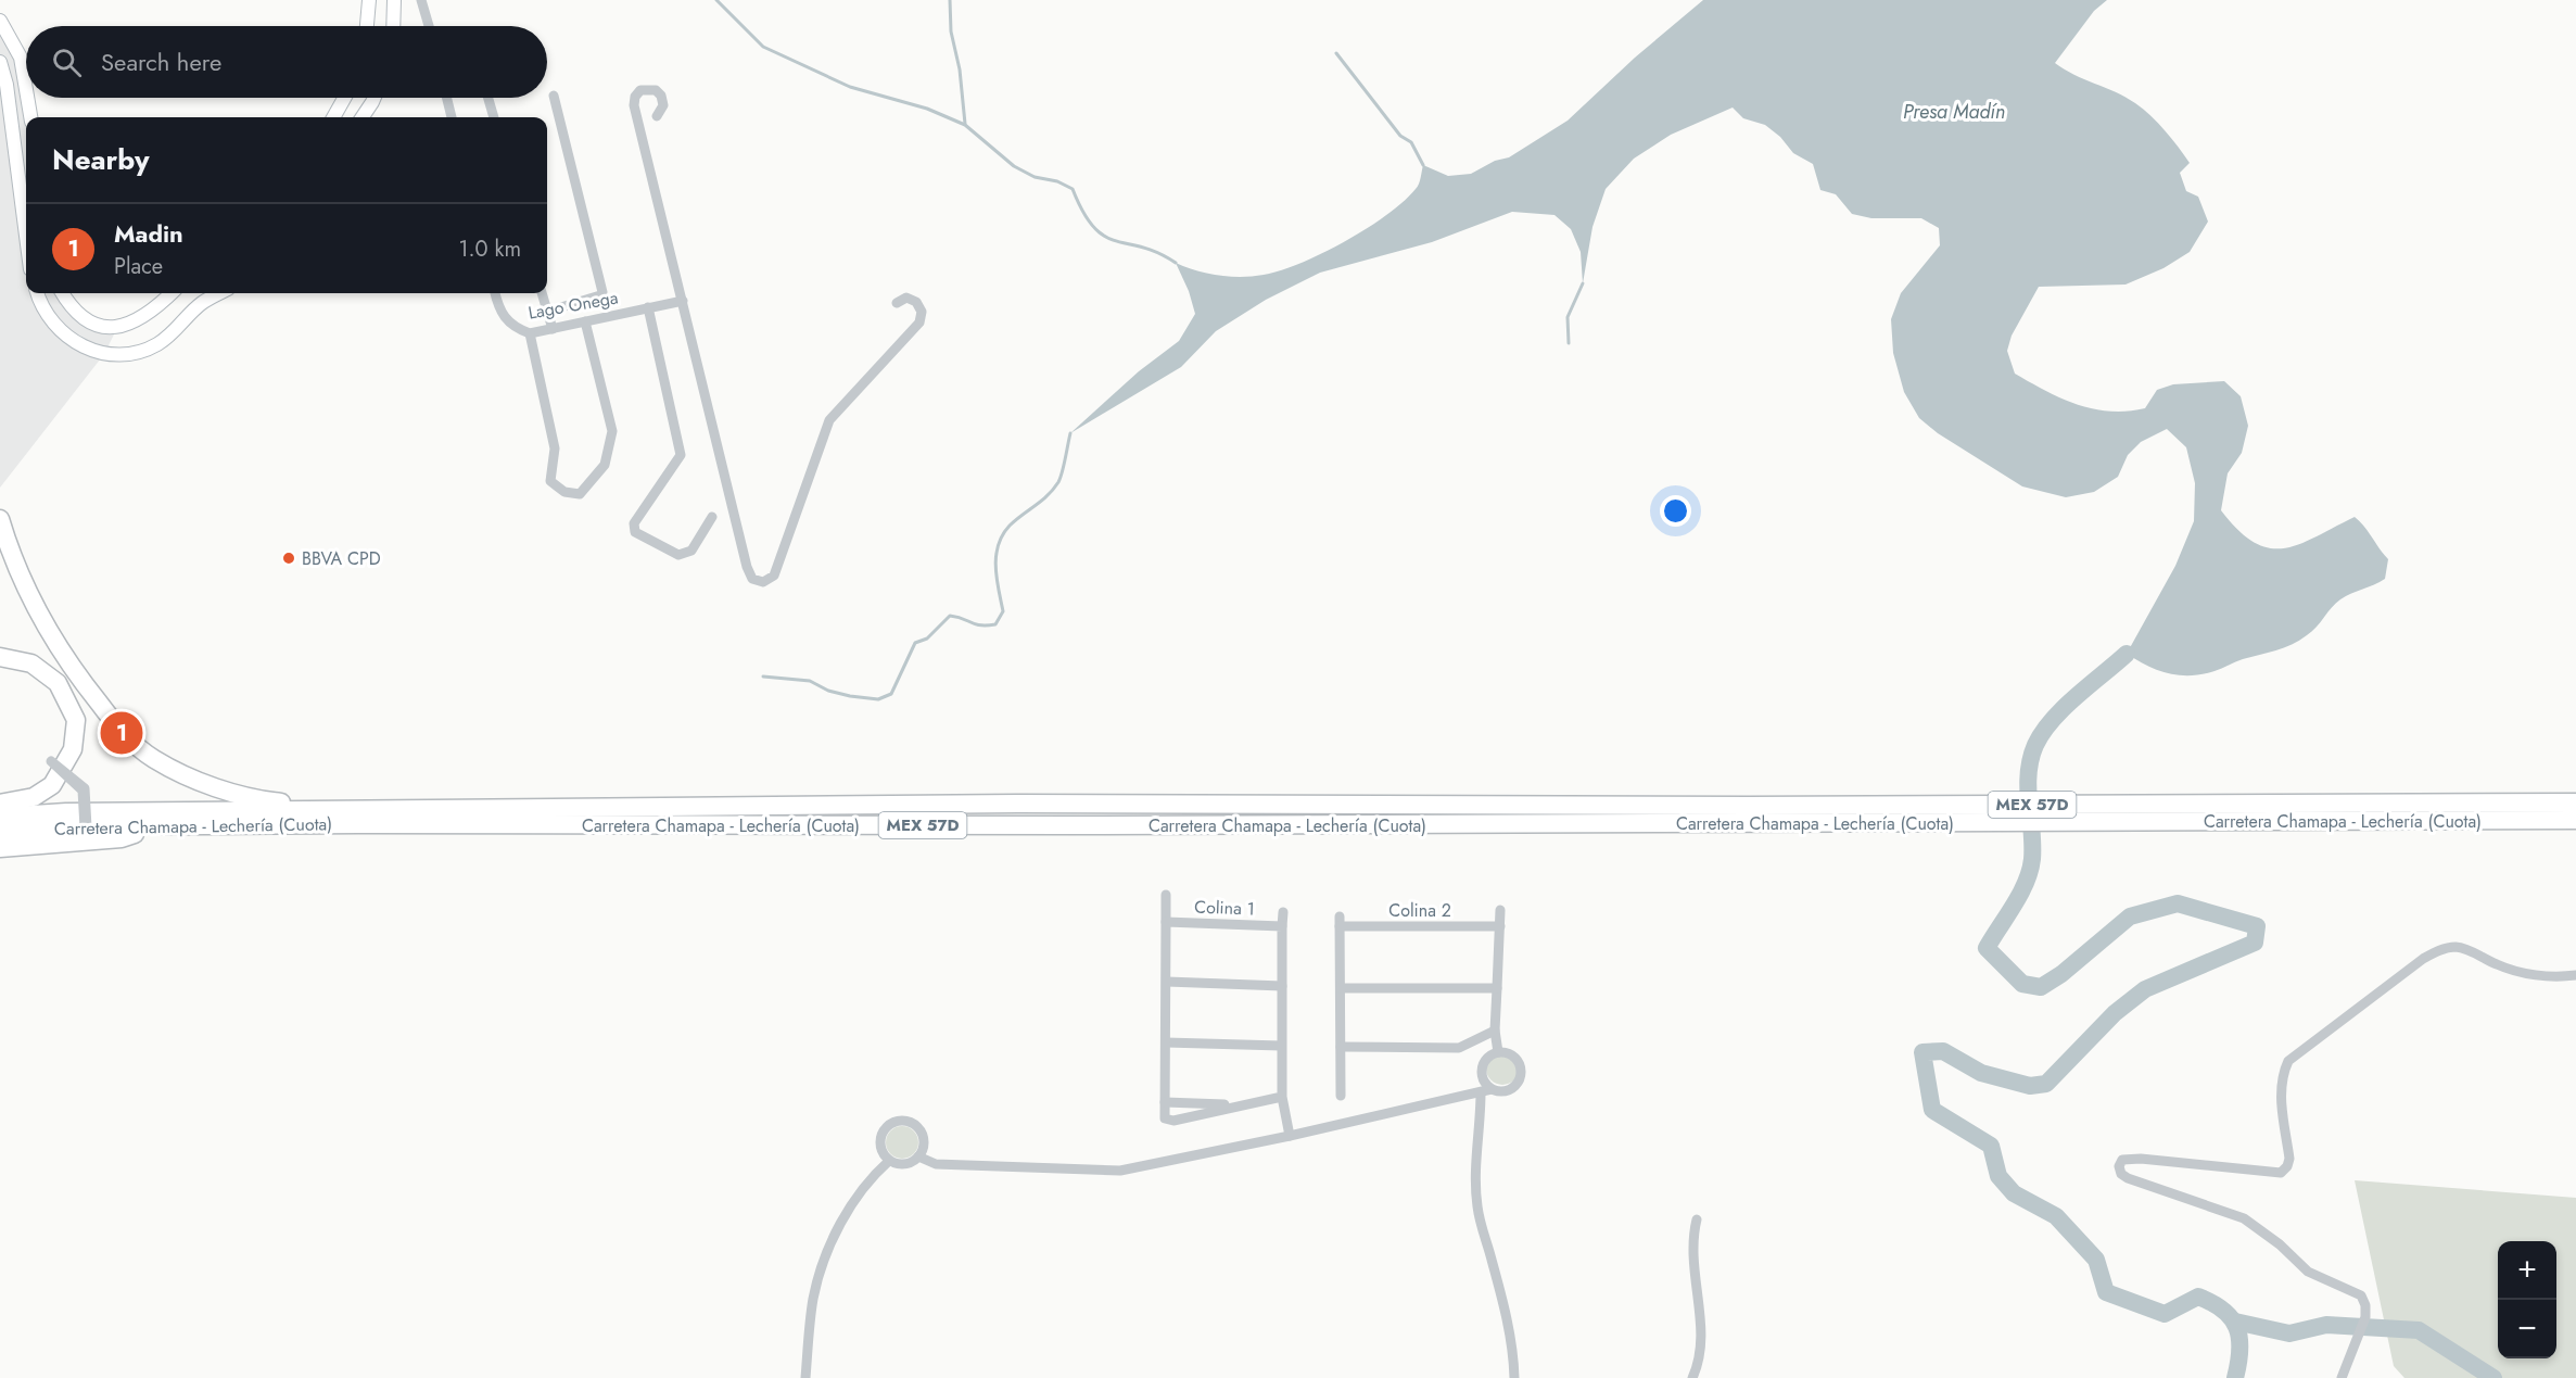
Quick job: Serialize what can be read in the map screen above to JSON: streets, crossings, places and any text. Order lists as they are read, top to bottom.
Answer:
{
  "streets": {
    "highway": ["MEX 57D", "Carretera Chamapa - Lechería (Cuota)"],
    "street": ["Lago Onega", "Colina 1", "Colina 2"]
  },
  "water": ["Presa Madín"],
  "places": ["BBVA CPD"],
  "page": {
    "search": "Search here",
    "heading": "Nearby",
    "list": [
      {
        "mark": "1",
        "name": "Madin",
        "note": "Place",
        "value": "1.0 km"
      }
    ],
    "pins": "1",
    "map_buttons": ["+", "−"]
  }
}
